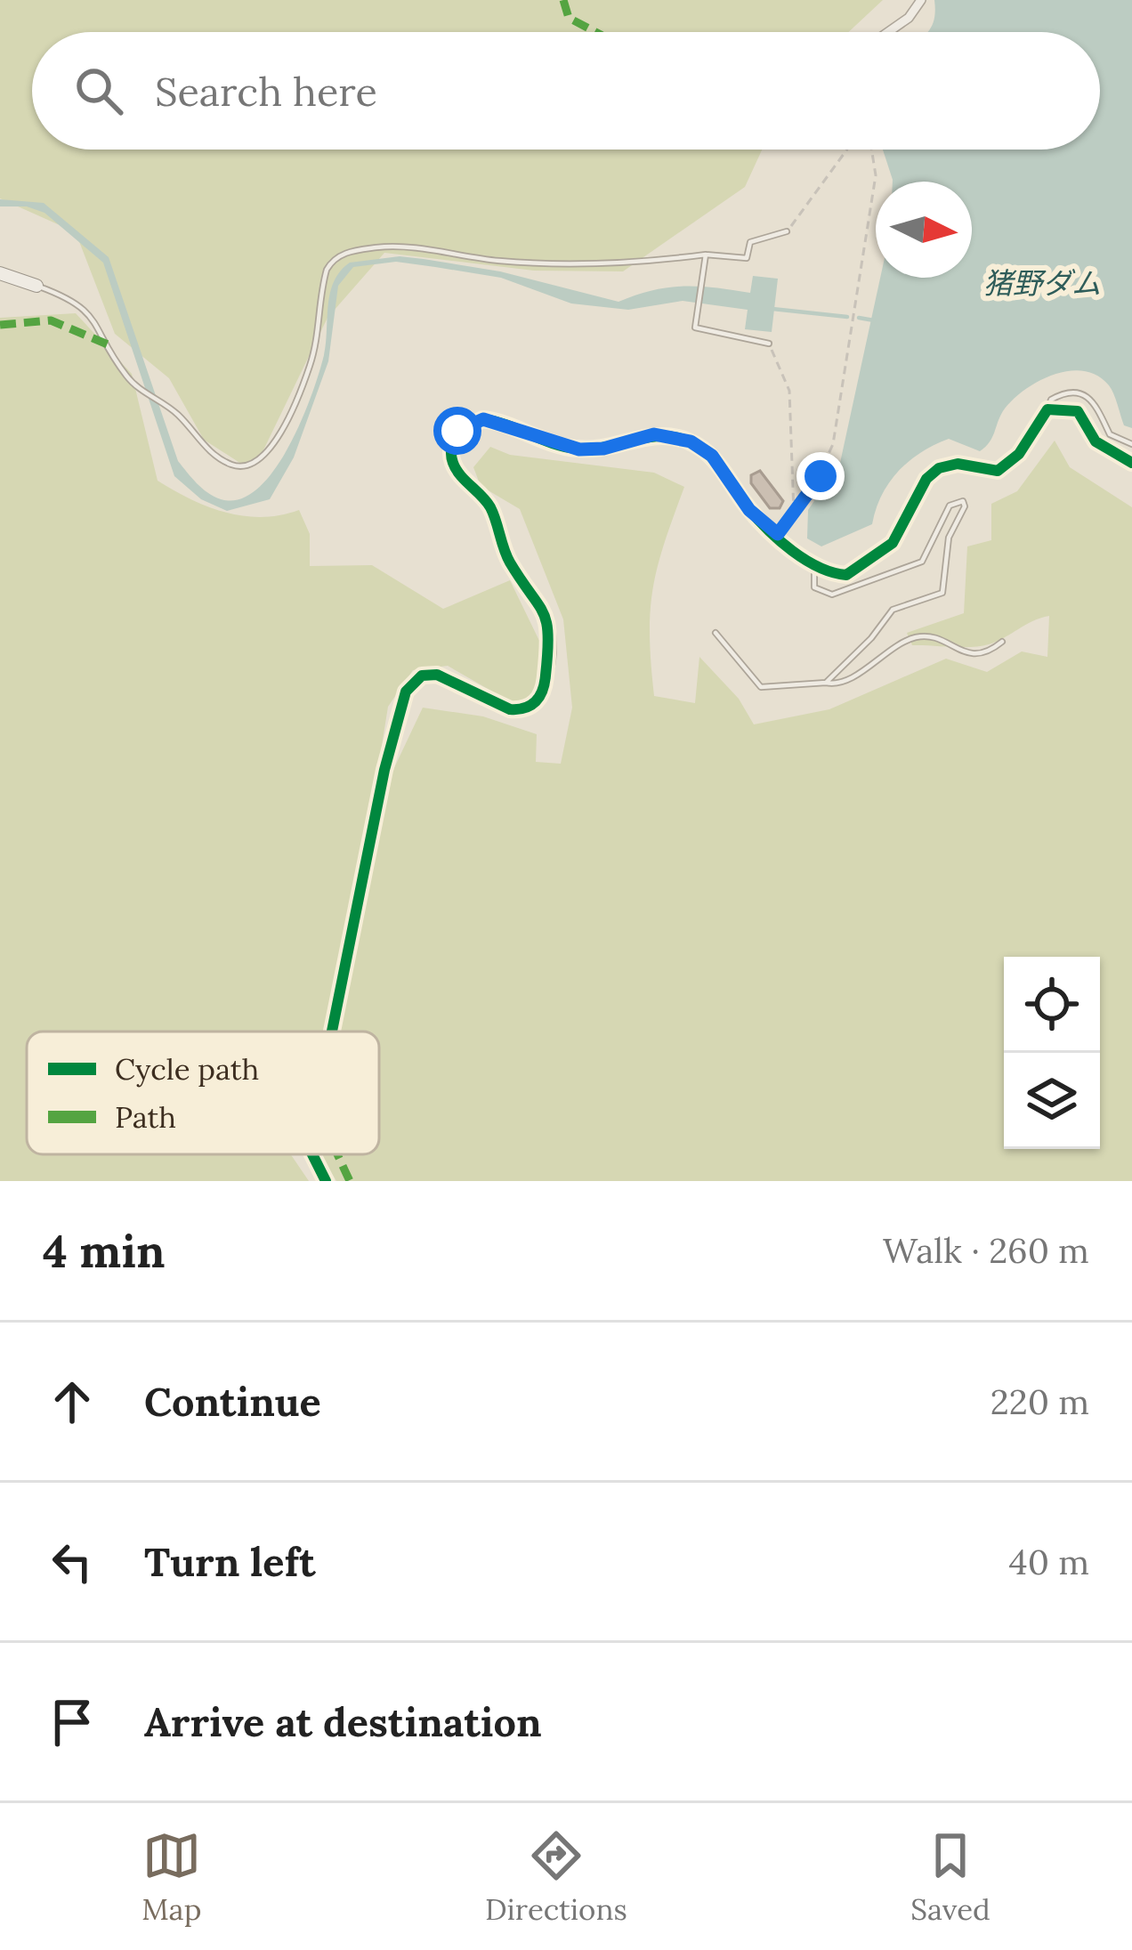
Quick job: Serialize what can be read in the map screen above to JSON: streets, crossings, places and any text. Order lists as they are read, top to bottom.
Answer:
{
  "water": ["猪野ダム"],
  "legend": ["Cycle path", "Path"],
  "north": "right",
  "page": {
    "search": "Search here",
    "heading": ["4 min", "Walk · 260 m"],
    "list": [
      ["Continue", "220 m"],
      ["Turn left", "40 m"],
      "Arrive at destination"
    ],
    "nav": ["Map", "Directions", "Saved"]
  }
}
